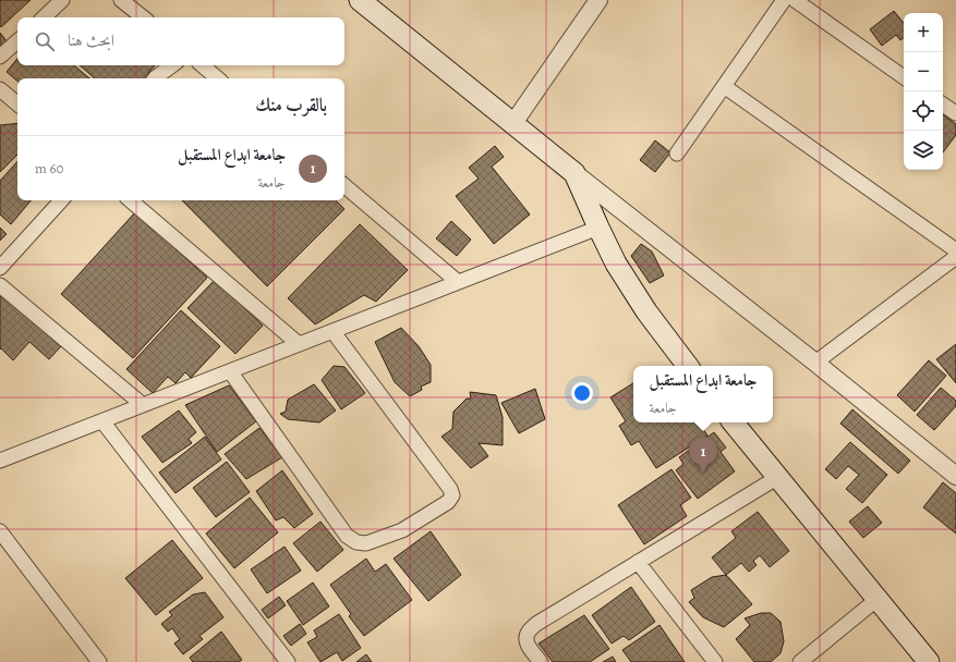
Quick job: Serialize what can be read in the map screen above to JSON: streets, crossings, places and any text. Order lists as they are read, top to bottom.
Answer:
{
  "page": {
    "map_buttons": ["+", "−"],
    "search": "ابحث هنا",
    "heading": "بالقرب منك",
    "list": [
      {
        "mark": "1",
        "name": "جامعة ابداع المستقبل",
        "note": "جامعة",
        "value": "60 m"
      }
    ],
    "popup": ["جامعة ابداع المستقبل", "جامعة"],
    "pins": "1"
  }
}
